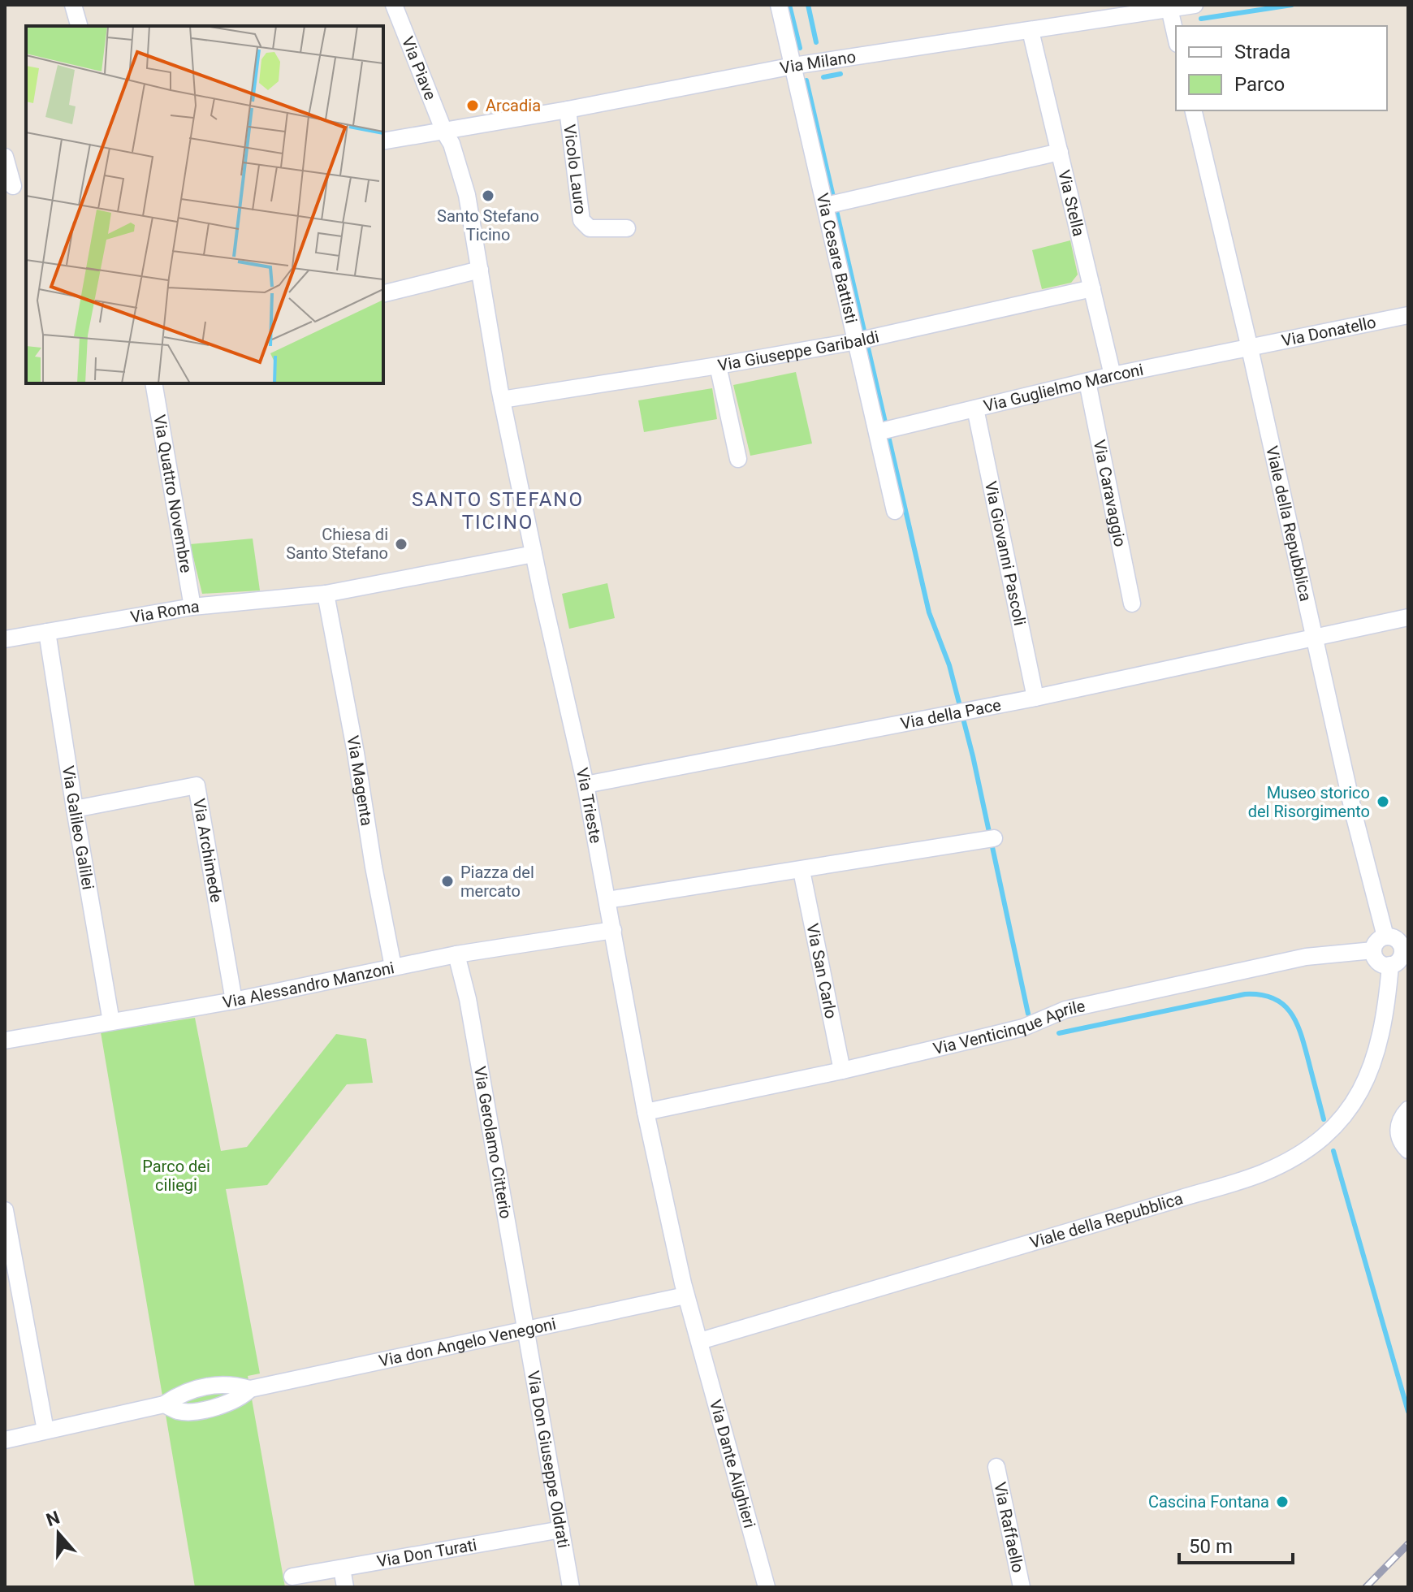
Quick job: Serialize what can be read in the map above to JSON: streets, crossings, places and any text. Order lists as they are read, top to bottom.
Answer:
{
  "streets": {
    "street": [
      "Via Milano",
      "Via Piave",
      "Vicolo Lauro",
      "Via Stella",
      "Via Cesare Battisti",
      "Via Donatello",
      "Via Giuseppe Garibaldi",
      "Via Guglielmo Marconi",
      "Via Caravaggio",
      "Via Quattro Novembre",
      "Viale della Repubblica",
      "Via Giovanni Pascoli",
      "Via Roma",
      "Via della Pace",
      "Via Magenta",
      "Via Trieste",
      "Via Galileo Galilei",
      "Via Archimede",
      "Via San Carlo",
      "Via Alessandro Manzoni",
      "Via Venticinque Aprile",
      "Via Gerolamo Citterio",
      "Via don Angelo Venegoni",
      "Via Don Giuseppe Oldrati",
      "Via Dante Alighieri",
      "Via Raffaello",
      "Via Don Turati"
    ]
  },
  "crossings": [
    ["Via Milano", "Via Piave"],
    ["Via Milano", "Vicolo Lauro"],
    ["Via Milano", "Via Stella"],
    ["Via Milano", "Via Cesare Battisti"],
    ["Via Piave", "Via Trieste"],
    ["Via Stella", "Via Giuseppe Garibaldi"],
    ["Via Stella", "Via Guglielmo Marconi"],
    ["Via Cesare Battisti", "Via Giuseppe Garibaldi"],
    ["Via Cesare Battisti", "Via Guglielmo Marconi"],
    ["Via Donatello", "Via Guglielmo Marconi"],
    ["Via Donatello", "Viale della Repubblica"],
    ["Via Giuseppe Garibaldi", "Via Trieste"],
    ["Via Guglielmo Marconi", "Via Caravaggio"],
    ["Via Guglielmo Marconi", "Viale della Repubblica"],
    ["Via Guglielmo Marconi", "Via Giovanni Pascoli"],
    ["Via Quattro Novembre", "Via Roma"],
    ["Viale della Repubblica", "Via della Pace"],
    ["Viale della Repubblica", "Via Trieste"],
    ["Viale della Repubblica", "Via Venticinque Aprile"],
    ["Viale della Repubblica", "Via Dante Alighieri"],
    ["Via Giovanni Pascoli", "Via della Pace"],
    ["Via Roma", "Via Magenta"],
    ["Via Roma", "Via Trieste"],
    ["Via Roma", "Via Galileo Galilei"],
    ["Via della Pace", "Via Trieste"],
    ["Via Magenta", "Via Alessandro Manzoni"],
    ["Via Trieste", "Via Alessandro Manzoni"],
    ["Via Trieste", "Via Venticinque Aprile"],
    ["Via Trieste", "Via don Angelo Venegoni"],
    ["Via Trieste", "Via Dante Alighieri"],
    ["Via Galileo Galilei", "Via Archimede"],
    ["Via Galileo Galilei", "Via Alessandro Manzoni"],
    ["Via Archimede", "Via Alessandro Manzoni"],
    ["Via San Carlo", "Via Venticinque Aprile"],
    ["Via Alessandro Manzoni", "Via Gerolamo Citterio"],
    ["Via Gerolamo Citterio", "Via don Angelo Venegoni"],
    ["Via Gerolamo Citterio", "Via Don Giuseppe Oldrati"],
    ["Via don Angelo Venegoni", "Via Don Giuseppe Oldrati"],
    ["Via Don Giuseppe Oldrati", "Via Don Turati"]
  ],
  "districts": ["SANTO STEFANO TICINO"],
  "parks": ["Parco dei ciliegi"],
  "places": [
    "Arcadia",
    "Santo Stefano Ticino",
    "Chiesa di Santo Stefano",
    "Museo storico del Risorgimento",
    "Piazza del mercato",
    "Cascina Fontana"
  ],
  "legend": ["Strada", "Parco"],
  "scale_bar": "50 m",
  "north": "top"
}
